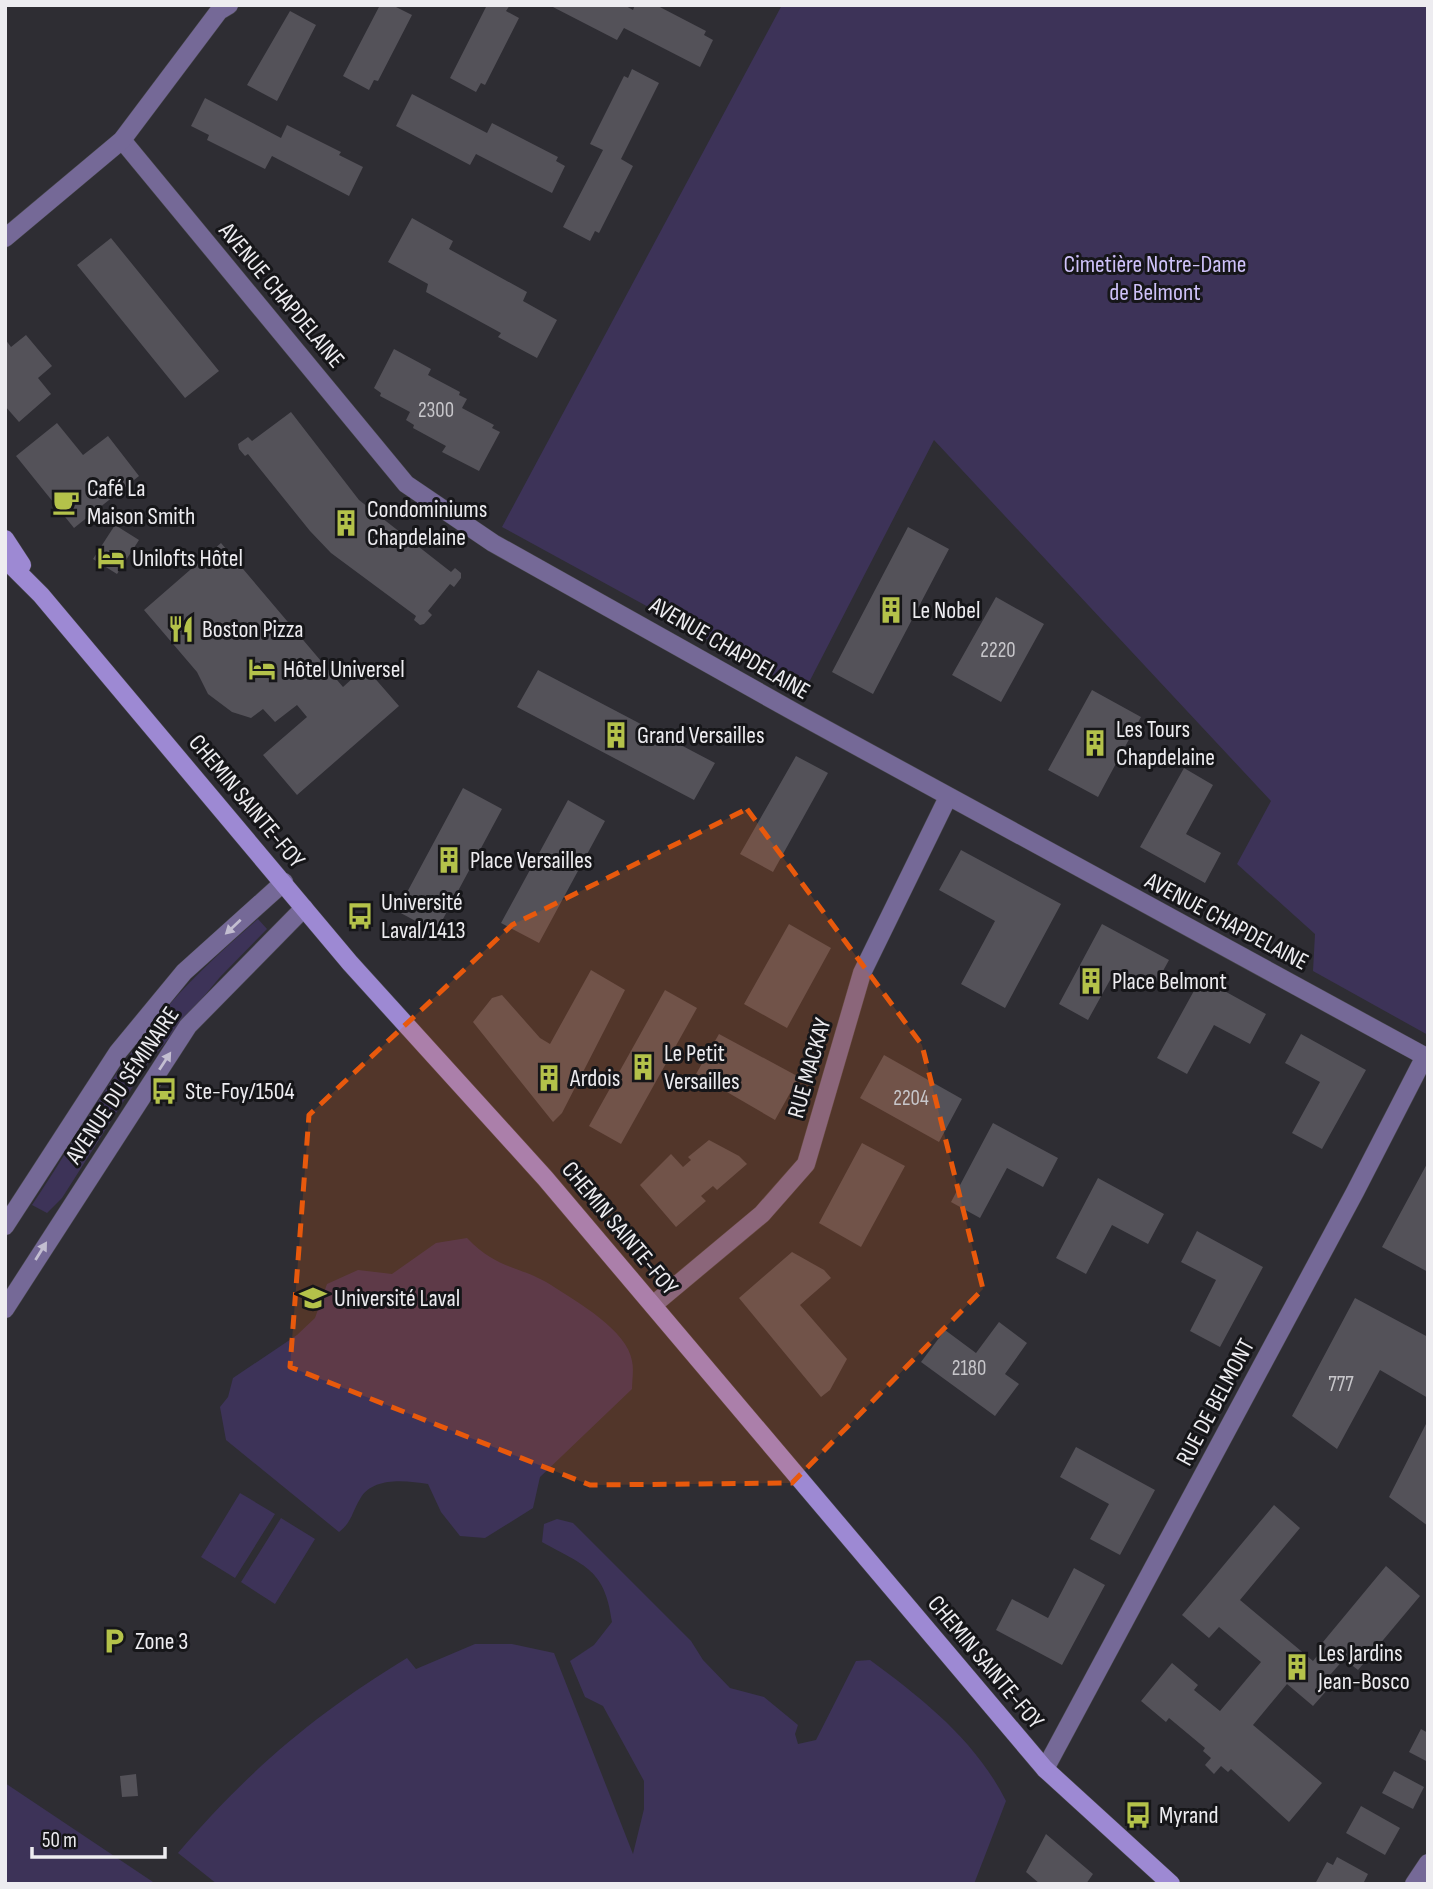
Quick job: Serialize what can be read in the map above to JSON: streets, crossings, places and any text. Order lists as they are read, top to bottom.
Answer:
{
  "streets": {
    "main road": ["CHEMIN SAINTE-FOY"],
    "street": [
      "AVENUE CHAPDELAINE",
      "RUE MACKAY",
      "AVENUE DU SÉMINAIRE",
      "RUE DE BELMONT"
    ]
  },
  "crossings": [
    ["AVENUE CHAPDELAINE", "RUE MACKAY"],
    ["AVENUE CHAPDELAINE", "RUE DE BELMONT"],
    ["CHEMIN SAINTE-FOY", "RUE MACKAY"],
    ["CHEMIN SAINTE-FOY", "AVENUE DU SÉMINAIRE"],
    ["CHEMIN SAINTE-FOY", "RUE DE BELMONT"]
  ],
  "parks": ["Cimetière Notre-Dame de Belmont"],
  "places": {
    "cafe": ["Café La Maison Smith"],
    "building": [
      "Condominiums Chapdelaine",
      "Le Nobel",
      "Grand Versailles",
      "Les Tours Chapdelaine",
      "Place Versailles",
      "Place Belmont",
      "Le Petit Versailles",
      "Ardois",
      "Les Jardins Jean-Bosco"
    ],
    "hotel": ["Unilofts Hôtel", "Hôtel Universel"],
    "restaurant": ["Boston Pizza"],
    "bus stop": ["Université Laval/1413", "Ste-Foy/1504", "Myrand"],
    "school or university": ["Université Laval"],
    "parking": ["Zone 3"]
  },
  "house_numbers": [
    "2300",
    "2220",
    "2204",
    "2180",
    "777"
  ],
  "scale_bar": "50 m"
}
